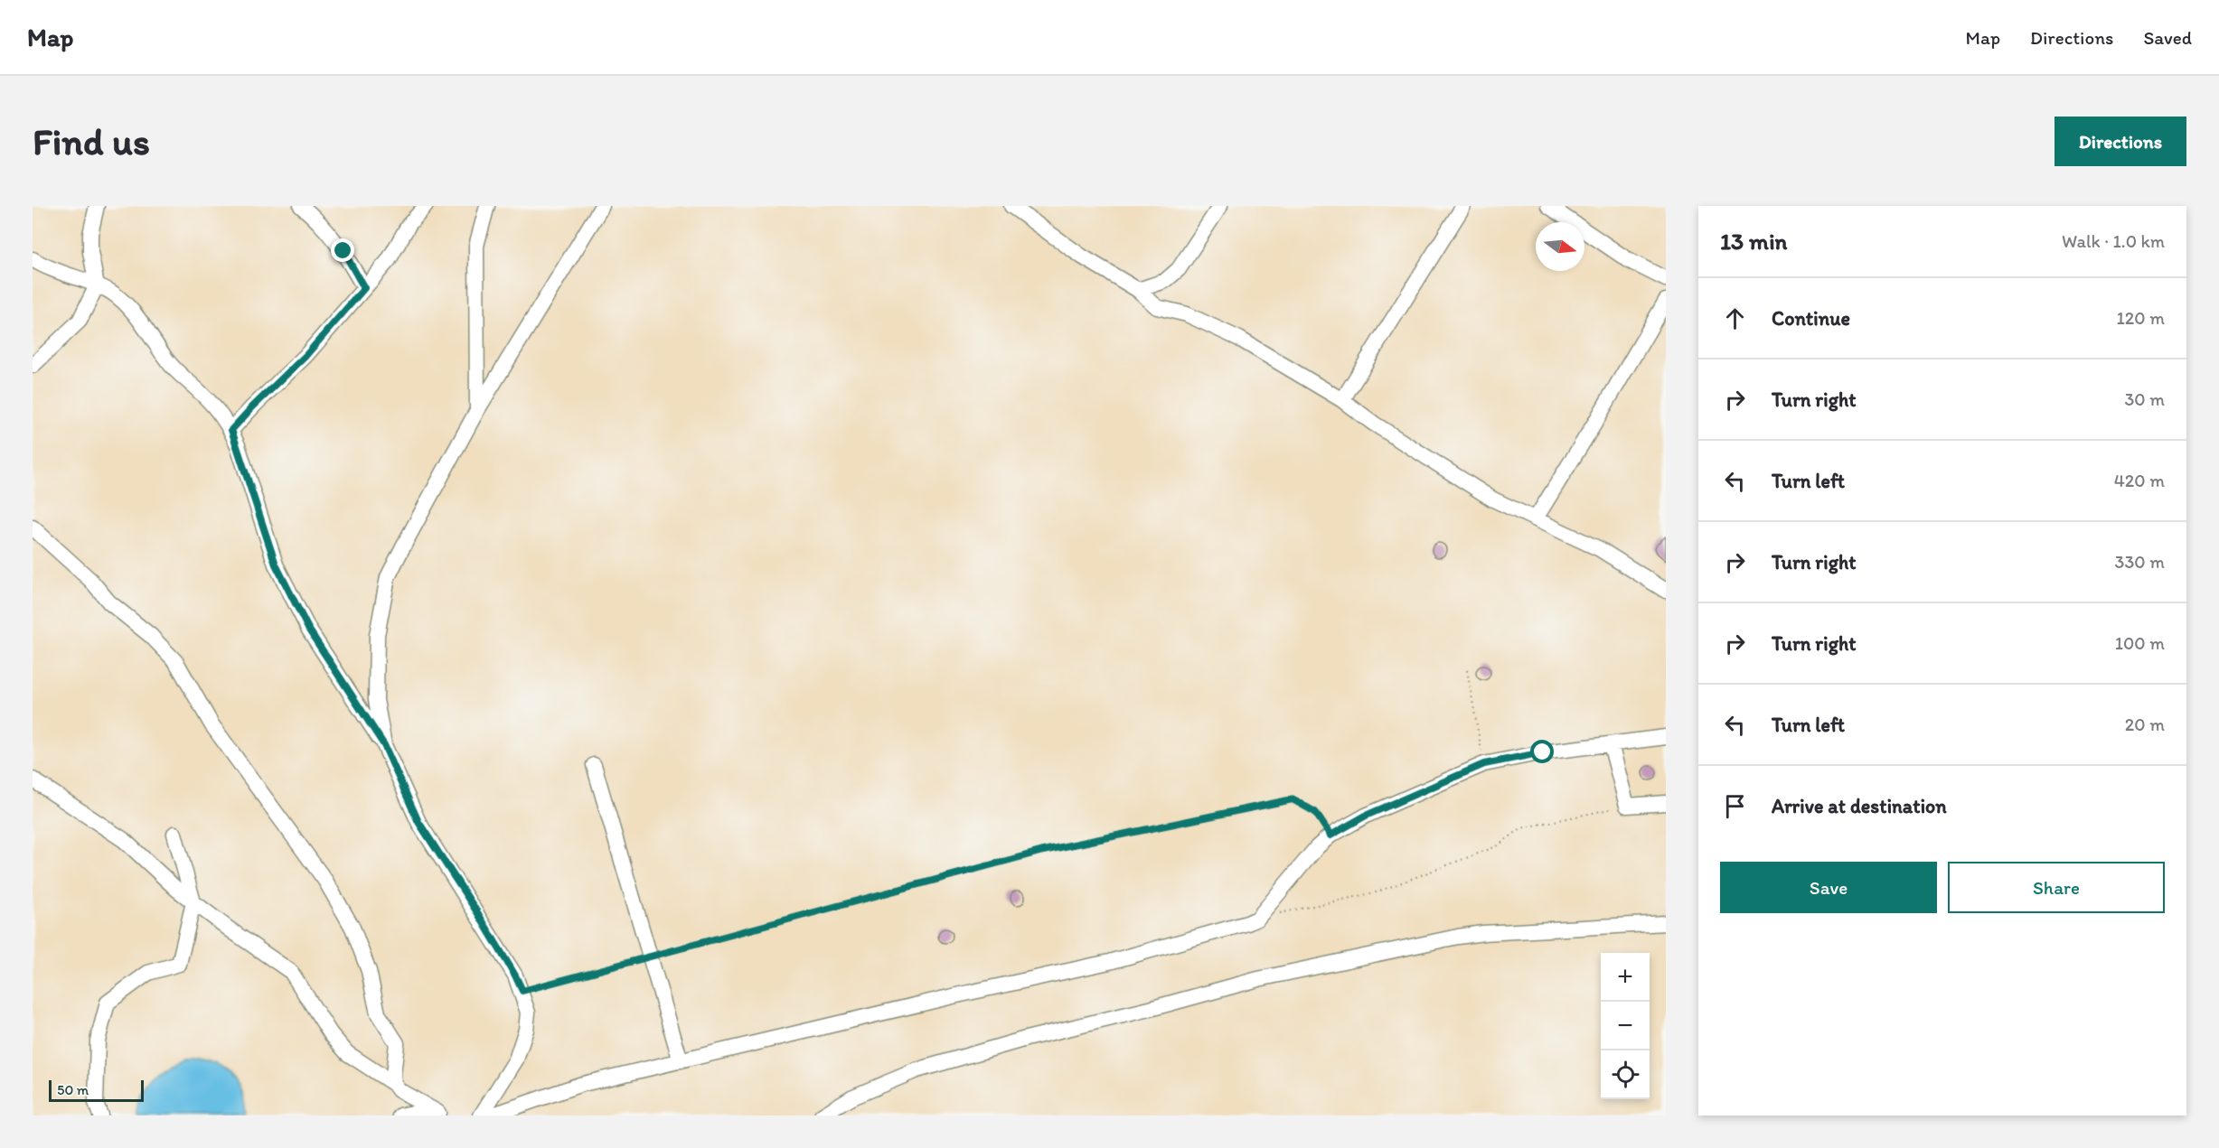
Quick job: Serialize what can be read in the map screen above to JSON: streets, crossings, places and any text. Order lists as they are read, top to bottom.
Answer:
{
  "scale_bar": "50 m",
  "north": "right",
  "page": {
    "header": "Map",
    "nav": ["Map", "Directions", "Saved"],
    "buttons": [
      "Directions",
      ["Save", "Share"]
    ],
    "title": "Find us",
    "heading": ["13 min", "Walk · 1.0 km"],
    "list": [
      ["Continue", "120 m"],
      ["Turn right", "30 m"],
      ["Turn left", "420 m"],
      ["Turn right", "330 m"],
      ["Turn right", "100 m"],
      ["Turn left", "20 m"],
      "Arrive at destination"
    ],
    "map_buttons": ["+", "−"],
    "scale": "50 m"
  }
}
